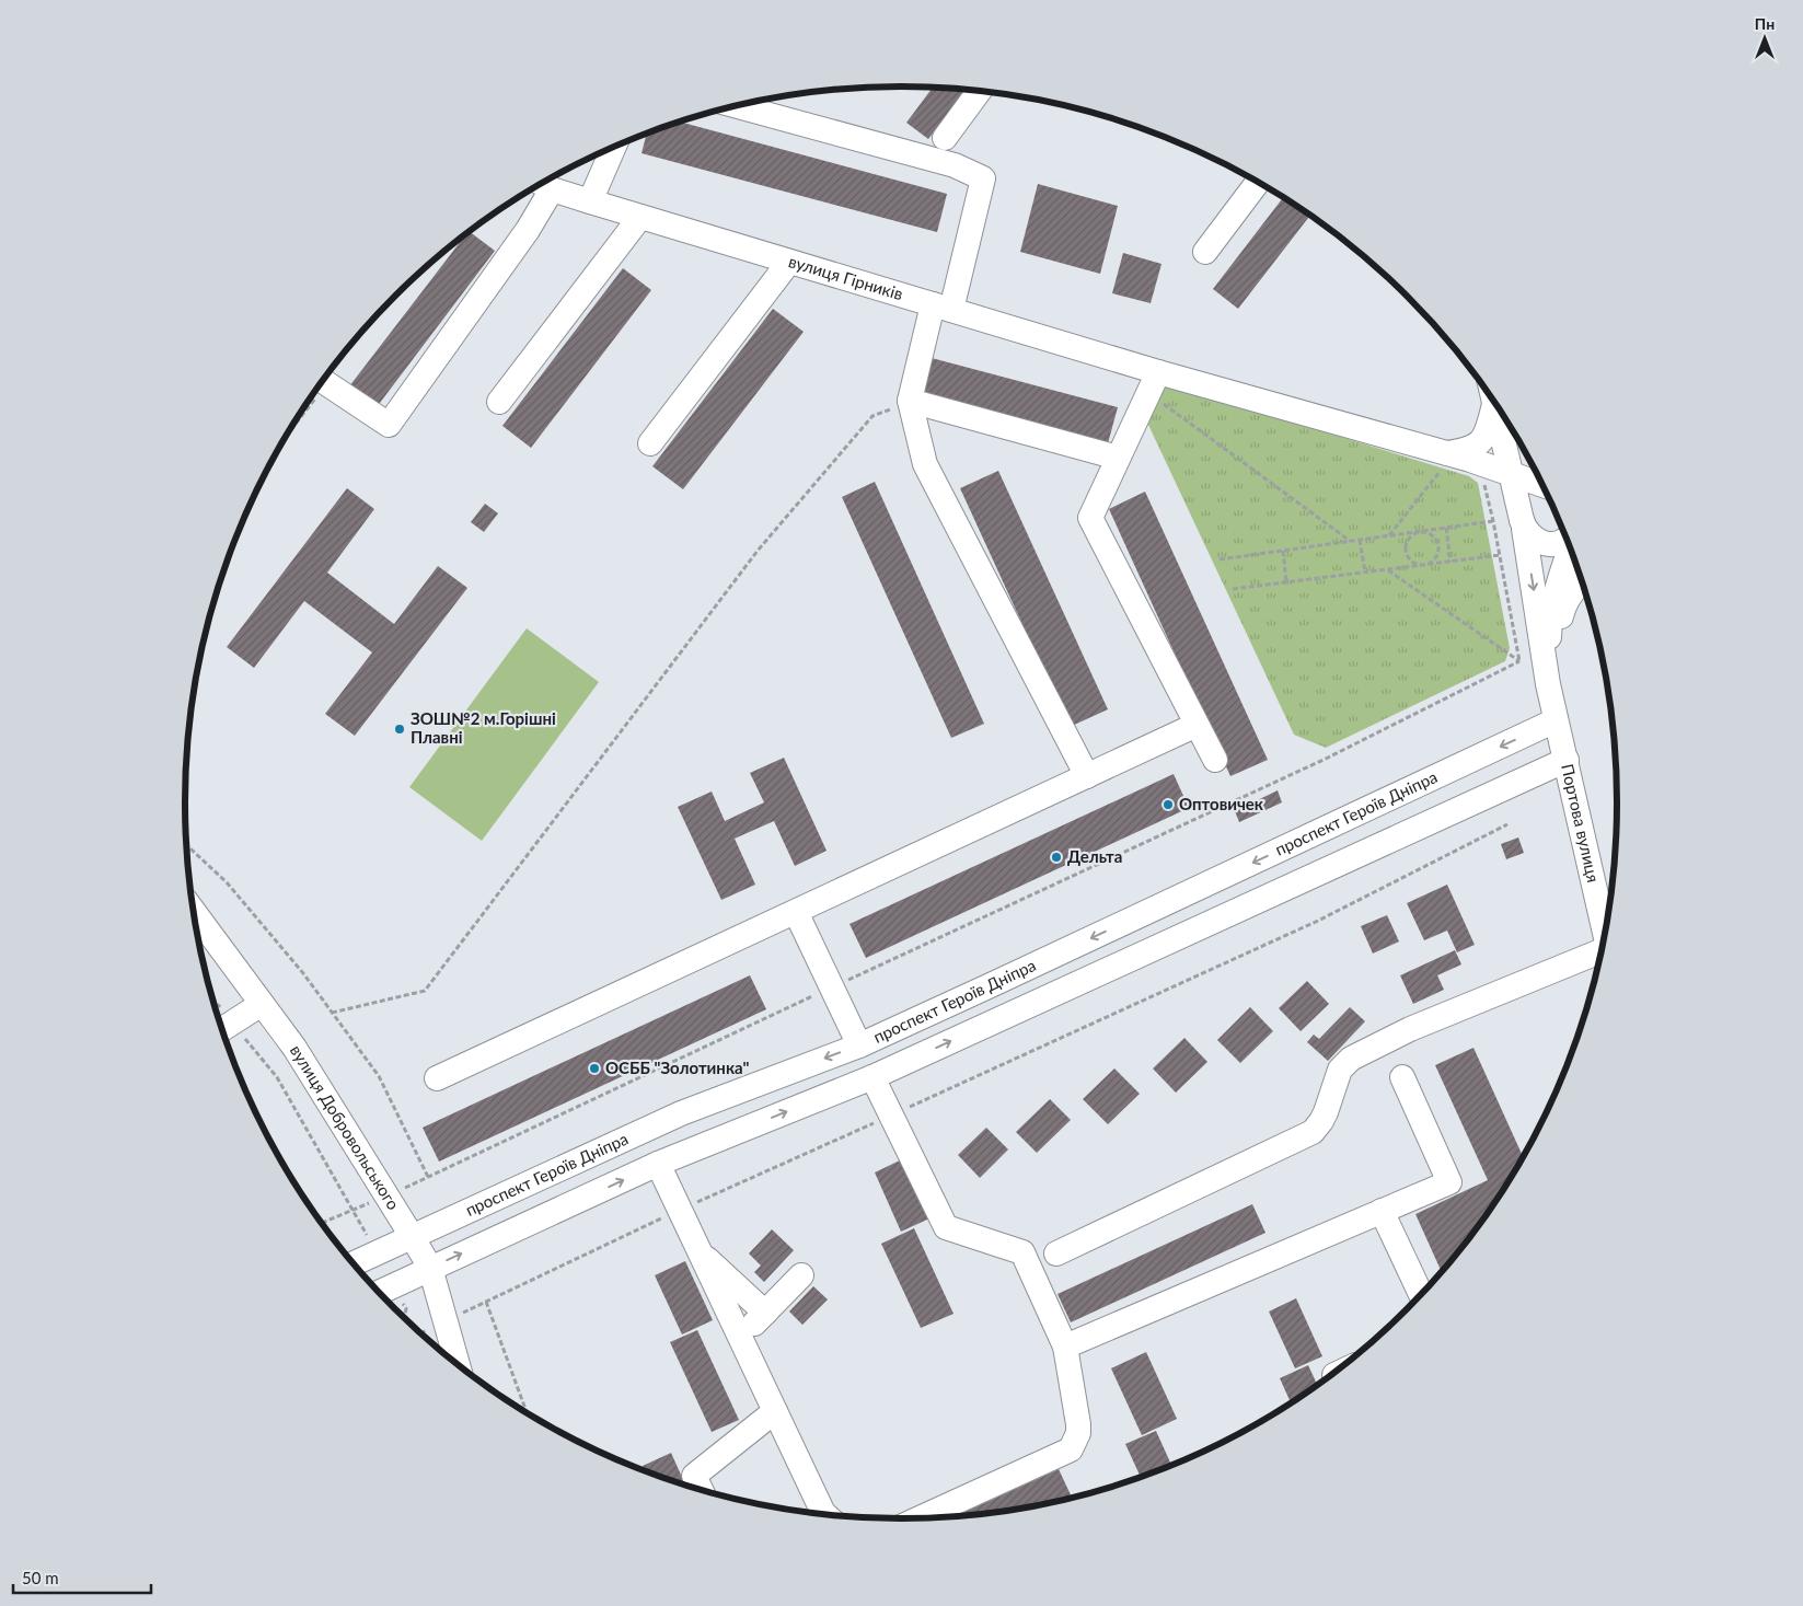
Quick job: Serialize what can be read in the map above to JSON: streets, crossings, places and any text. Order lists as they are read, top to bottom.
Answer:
{
  "streets": {
    "street": [
      "вулиця Гірників",
      "проспект Героїв Дніпра",
      "Портова вулиця",
      "вулиця Добровольського"
    ]
  },
  "crossings": [
    ["проспект Героїв Дніпра", "Портова вулиця"],
    ["проспект Героїв Дніпра", "вулиця Добровольського"]
  ],
  "places": [
    "ЗОШ№2 м.Горішні Плавні",
    "Оптовичек",
    "Дельта",
    "ОСББ \"Золотинка\""
  ],
  "scale_bar": "50 m",
  "north": "top"
}
